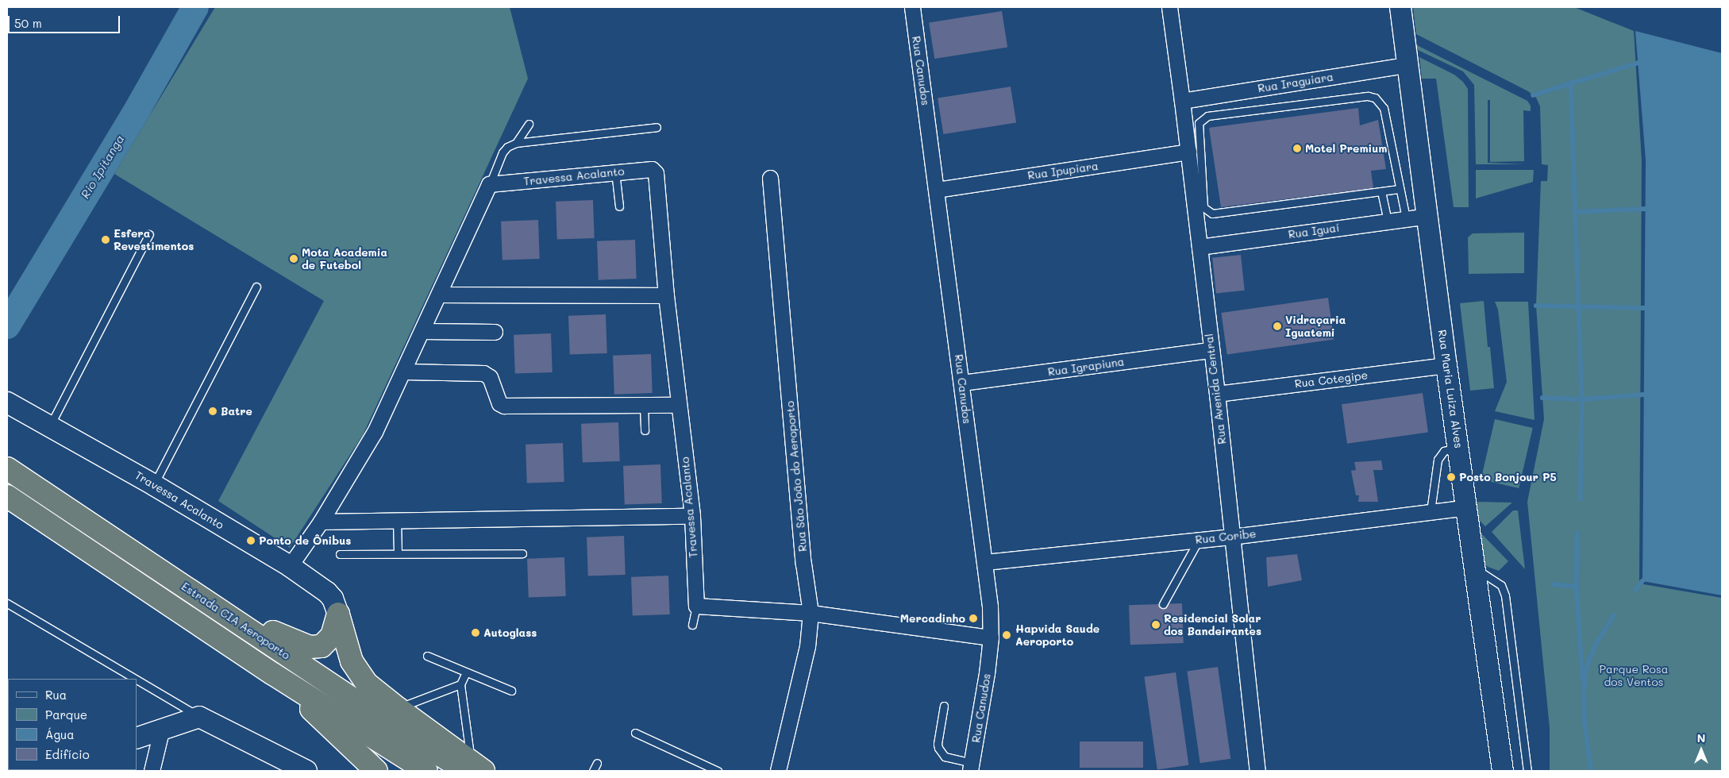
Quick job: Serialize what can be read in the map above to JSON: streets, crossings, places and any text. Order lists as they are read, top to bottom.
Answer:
{
  "streets": {
    "highway": ["Estrada CIA Aeroporto"],
    "street": [
      "Rua Canudos",
      "Rua Iraguiara",
      "Rua Ipupiara",
      "Travessa Acalanto",
      "Rua Iguaí",
      "Rua Igrapiuna",
      "Rua Cotegipe",
      "Rua Avenida Central",
      "Rua Maria Luiza Alves",
      "Rua São João do Aeroporto",
      "Rua Coribe"
    ]
  },
  "crossings": [
    ["Rua Canudos", "Rua Ipupiara"],
    ["Rua Canudos", "Rua Igrapiuna"],
    ["Rua Canudos", "Rua Coribe"],
    ["Rua Iraguiara", "Rua Avenida Central"],
    ["Rua Iraguiara", "Rua Maria Luiza Alves"],
    ["Rua Ipupiara", "Rua Avenida Central"],
    ["Rua Iguaí", "Rua Avenida Central"],
    ["Rua Iguaí", "Rua Maria Luiza Alves"],
    ["Rua Igrapiuna", "Rua Avenida Central"],
    ["Rua Cotegipe", "Rua Avenida Central"],
    ["Rua Cotegipe", "Rua Maria Luiza Alves"],
    ["Rua Avenida Central", "Rua Coribe"],
    ["Rua Maria Luiza Alves", "Rua Coribe"]
  ],
  "water": ["Rio Ipitanga"],
  "parks": ["Parque Rosa dos Ventos"],
  "places": [
    "Motel Premium",
    "Esfera Revestimentos",
    "Mota Academia de Futebol",
    "Vidraçaria Iguatemi",
    "Batre",
    "Posto Bonjour P5",
    "Ponto de Ônibus",
    "Mercadinho",
    "Residencial Solar dos Bandeirantes",
    "Autoglass",
    "Hapvida Saude Aeroporto"
  ],
  "legend": [
    "Rua",
    "Parque",
    "Água",
    "Edifício"
  ],
  "scale_bar": "50 m",
  "north": "top"
}
